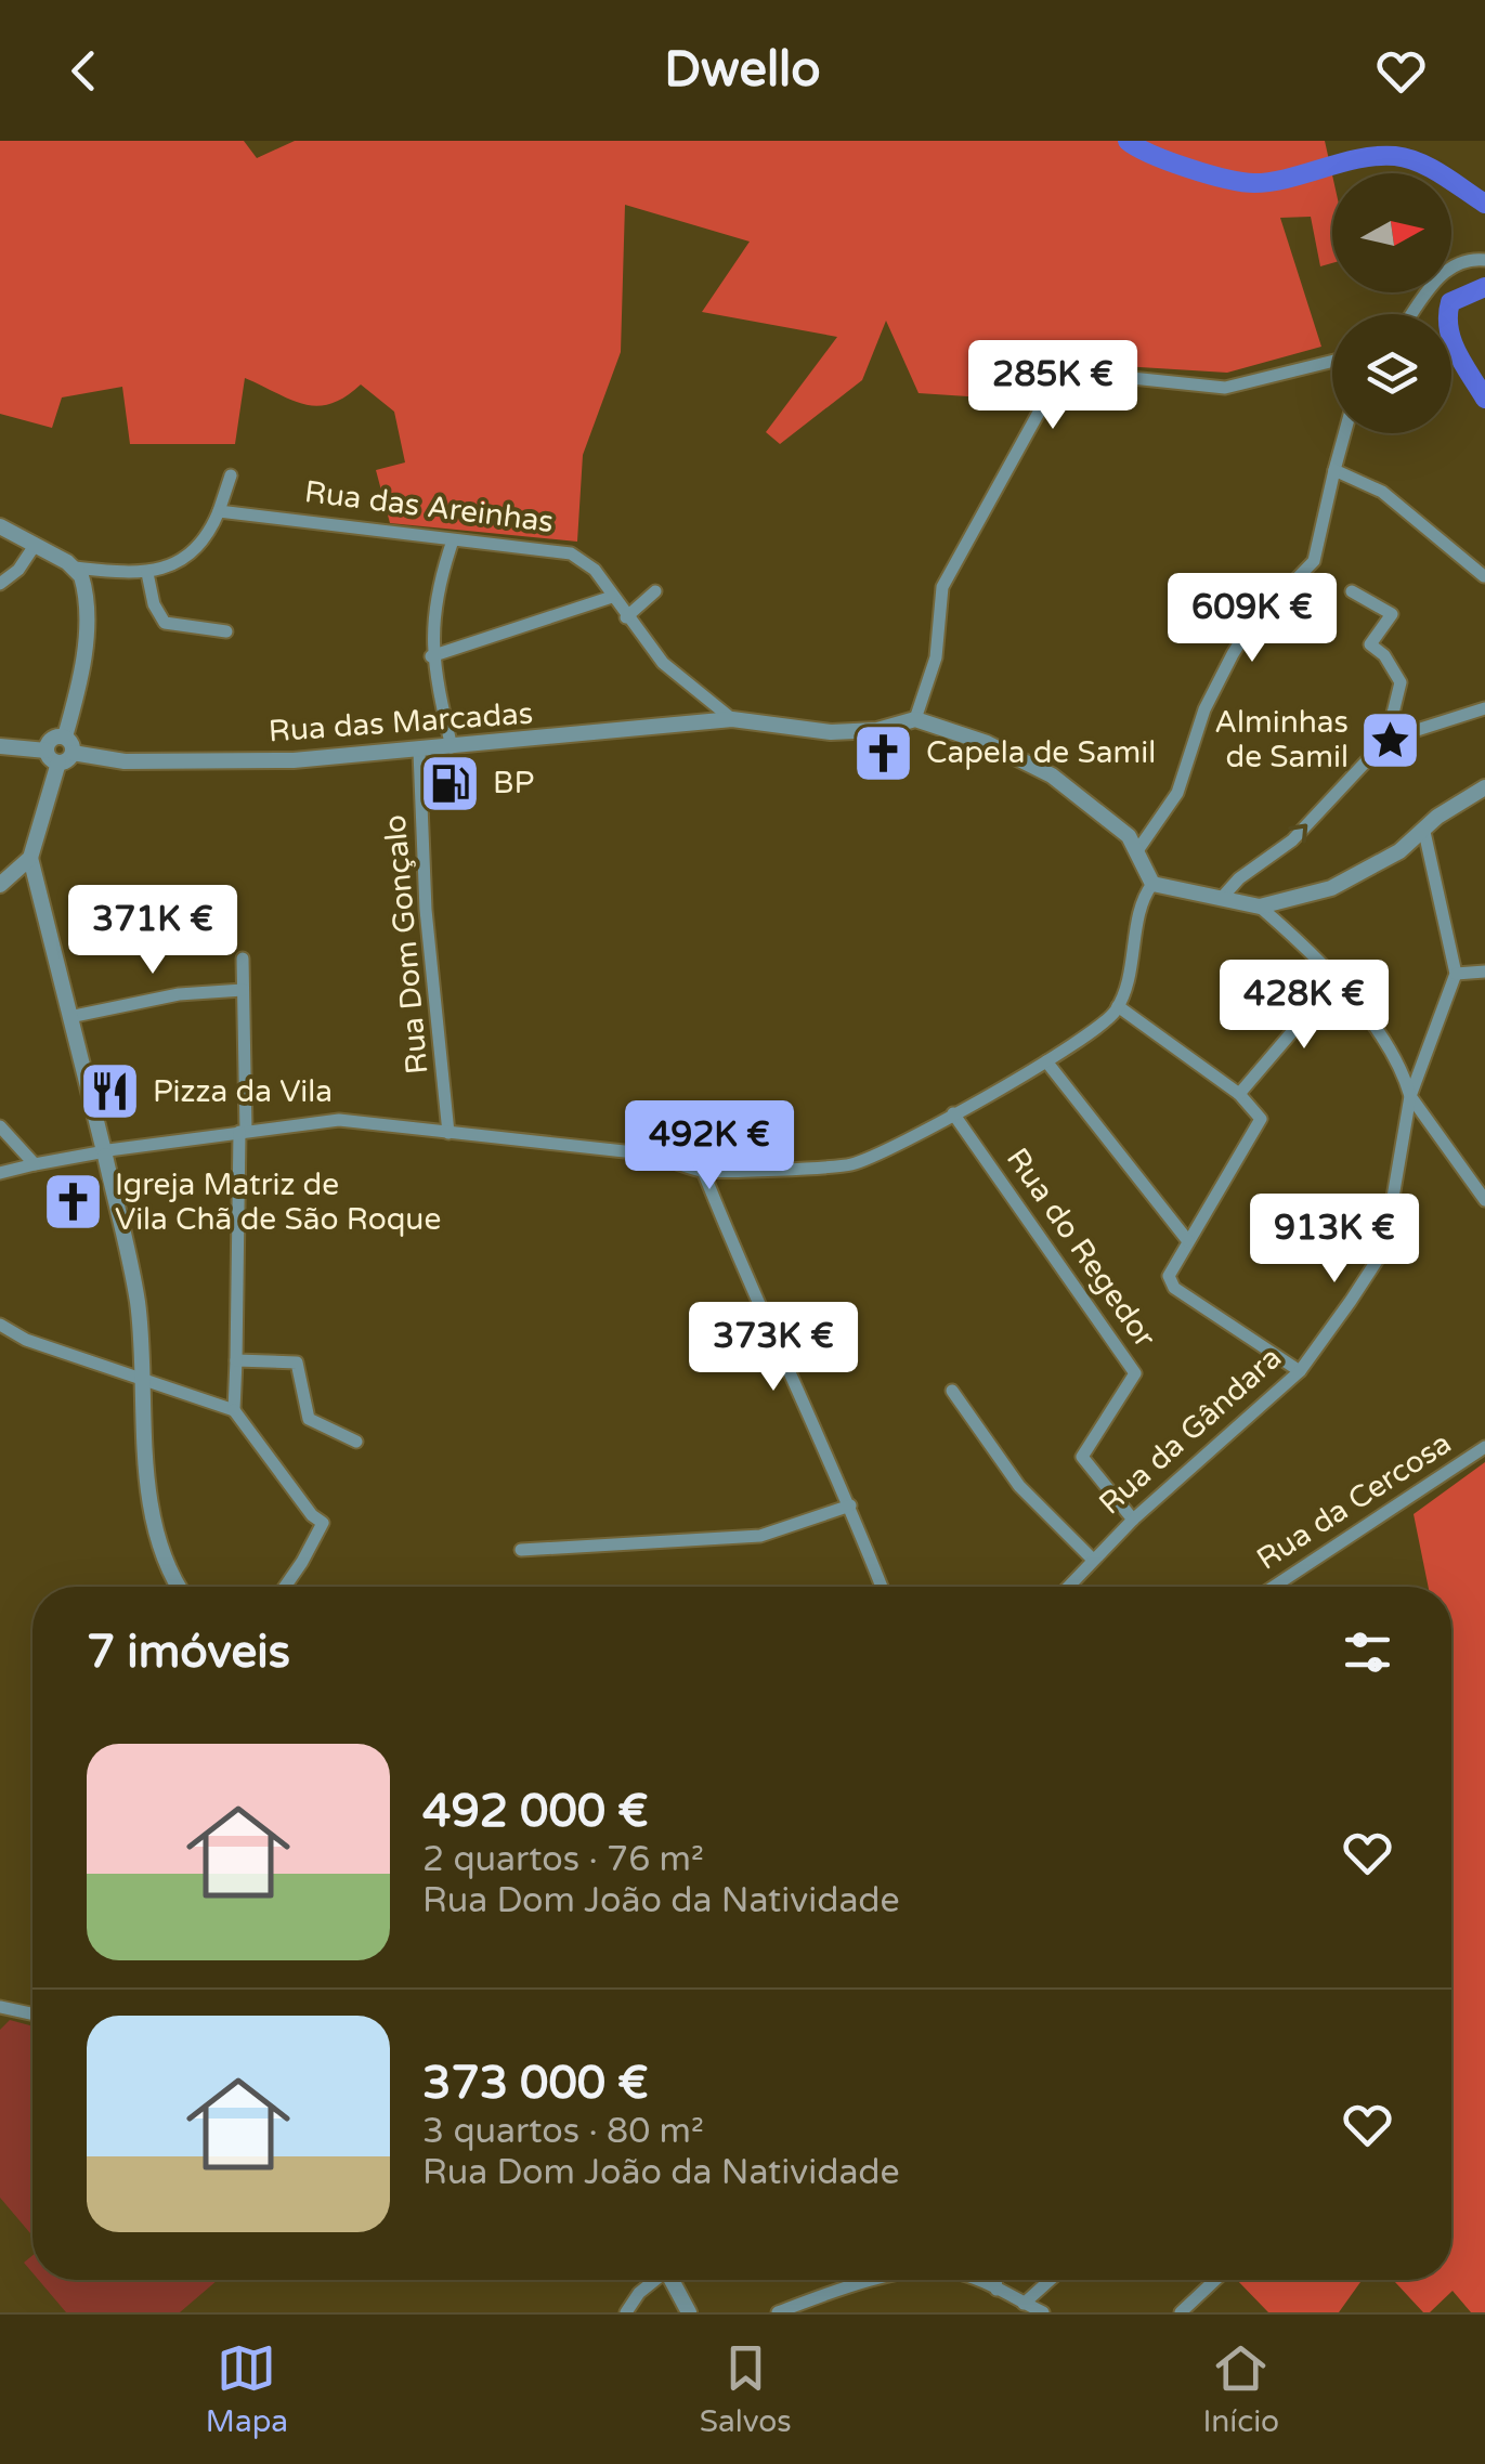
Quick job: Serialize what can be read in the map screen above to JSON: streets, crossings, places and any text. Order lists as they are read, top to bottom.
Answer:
{
  "streets": {
    "street": [
      "Rua das Areinhas",
      "Rua das Marcadas",
      "Rua Dom Gonçalo",
      "Rua do Regedor",
      "Rua da Gândara",
      "Rua da Cercosa"
    ]
  },
  "crossings": [
    ["Rua das Areinhas", "Rua das Marcadas"],
    ["Rua das Marcadas", "Rua Dom Gonçalo"],
    ["Rua do Regedor", "Rua da Gândara"]
  ],
  "places": {
    "place": ["Alminhas de Samil"],
    "church": ["Capela de Samil", "Igreja Matriz de Vila Chã de São Roque"],
    "fuel station": ["BP"],
    "restaurant": ["Pizza da Vila"]
  },
  "north": "right",
  "page": {
    "header": "Dwello",
    "price": [
      "285K €",
      "609K €",
      "371K €",
      "428K €",
      "492K €",
      "913K €",
      "373K €"
    ],
    "heading": "7 imóveis",
    "list": [
      {
        "name": "492 000 €",
        "note": "2 quartos · 76 m² · Rua Dom João da Natividade"
      },
      {
        "name": "373 000 €",
        "note": "3 quartos · 80 m² · Rua Dom João da Natividade"
      }
    ],
    "tabs": ["Mapa", "Salvos", "Início"]
  }
}
